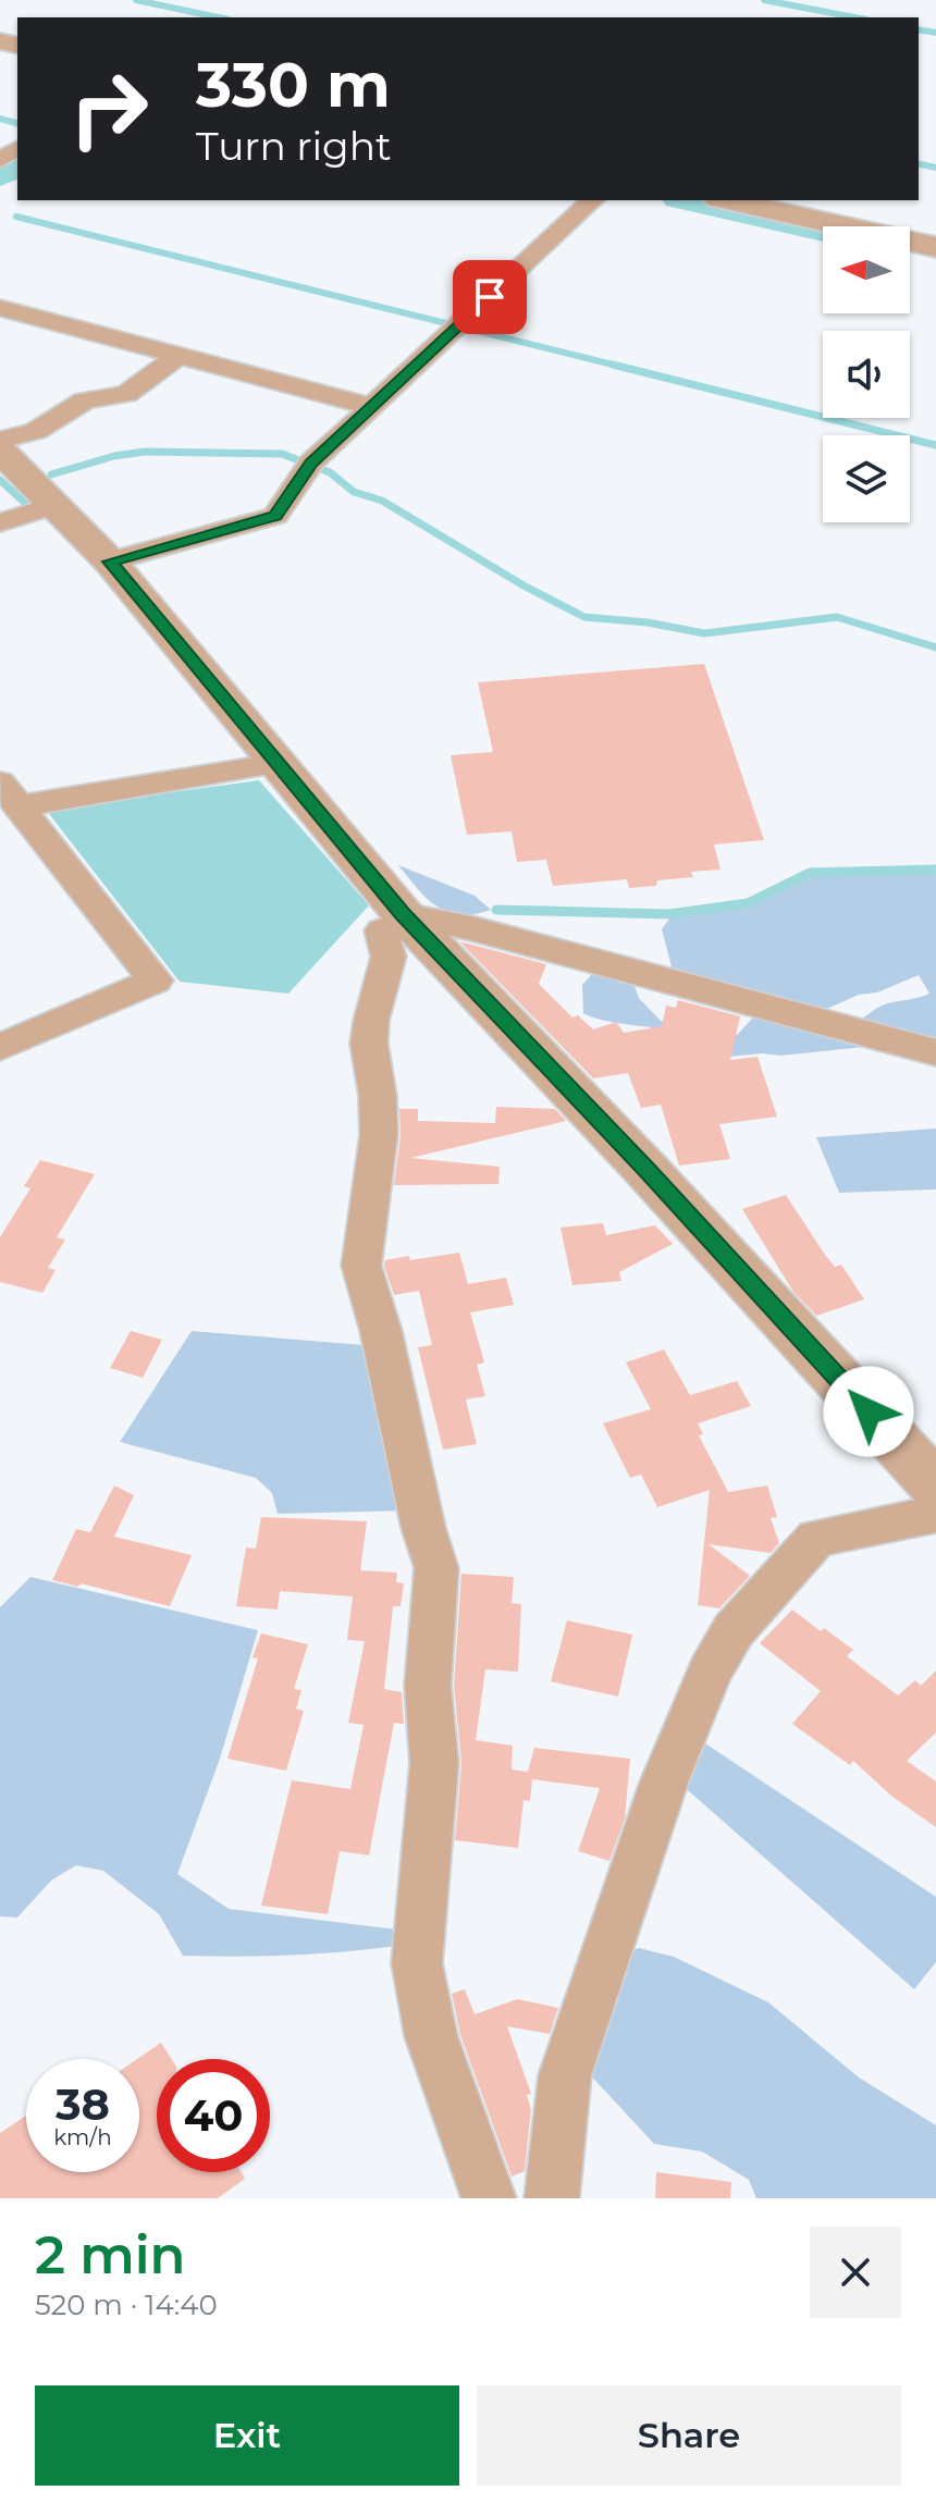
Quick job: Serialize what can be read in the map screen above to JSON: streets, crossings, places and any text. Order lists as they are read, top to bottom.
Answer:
{
  "north": "left",
  "page": {
    "turn": ["330 m", "Turn right"],
    "speed": "38 km/h",
    "limit": "40",
    "heading": ["2 min", "520 m · 14:40"],
    "buttons": ["Exit", "Share"]
  }
}
